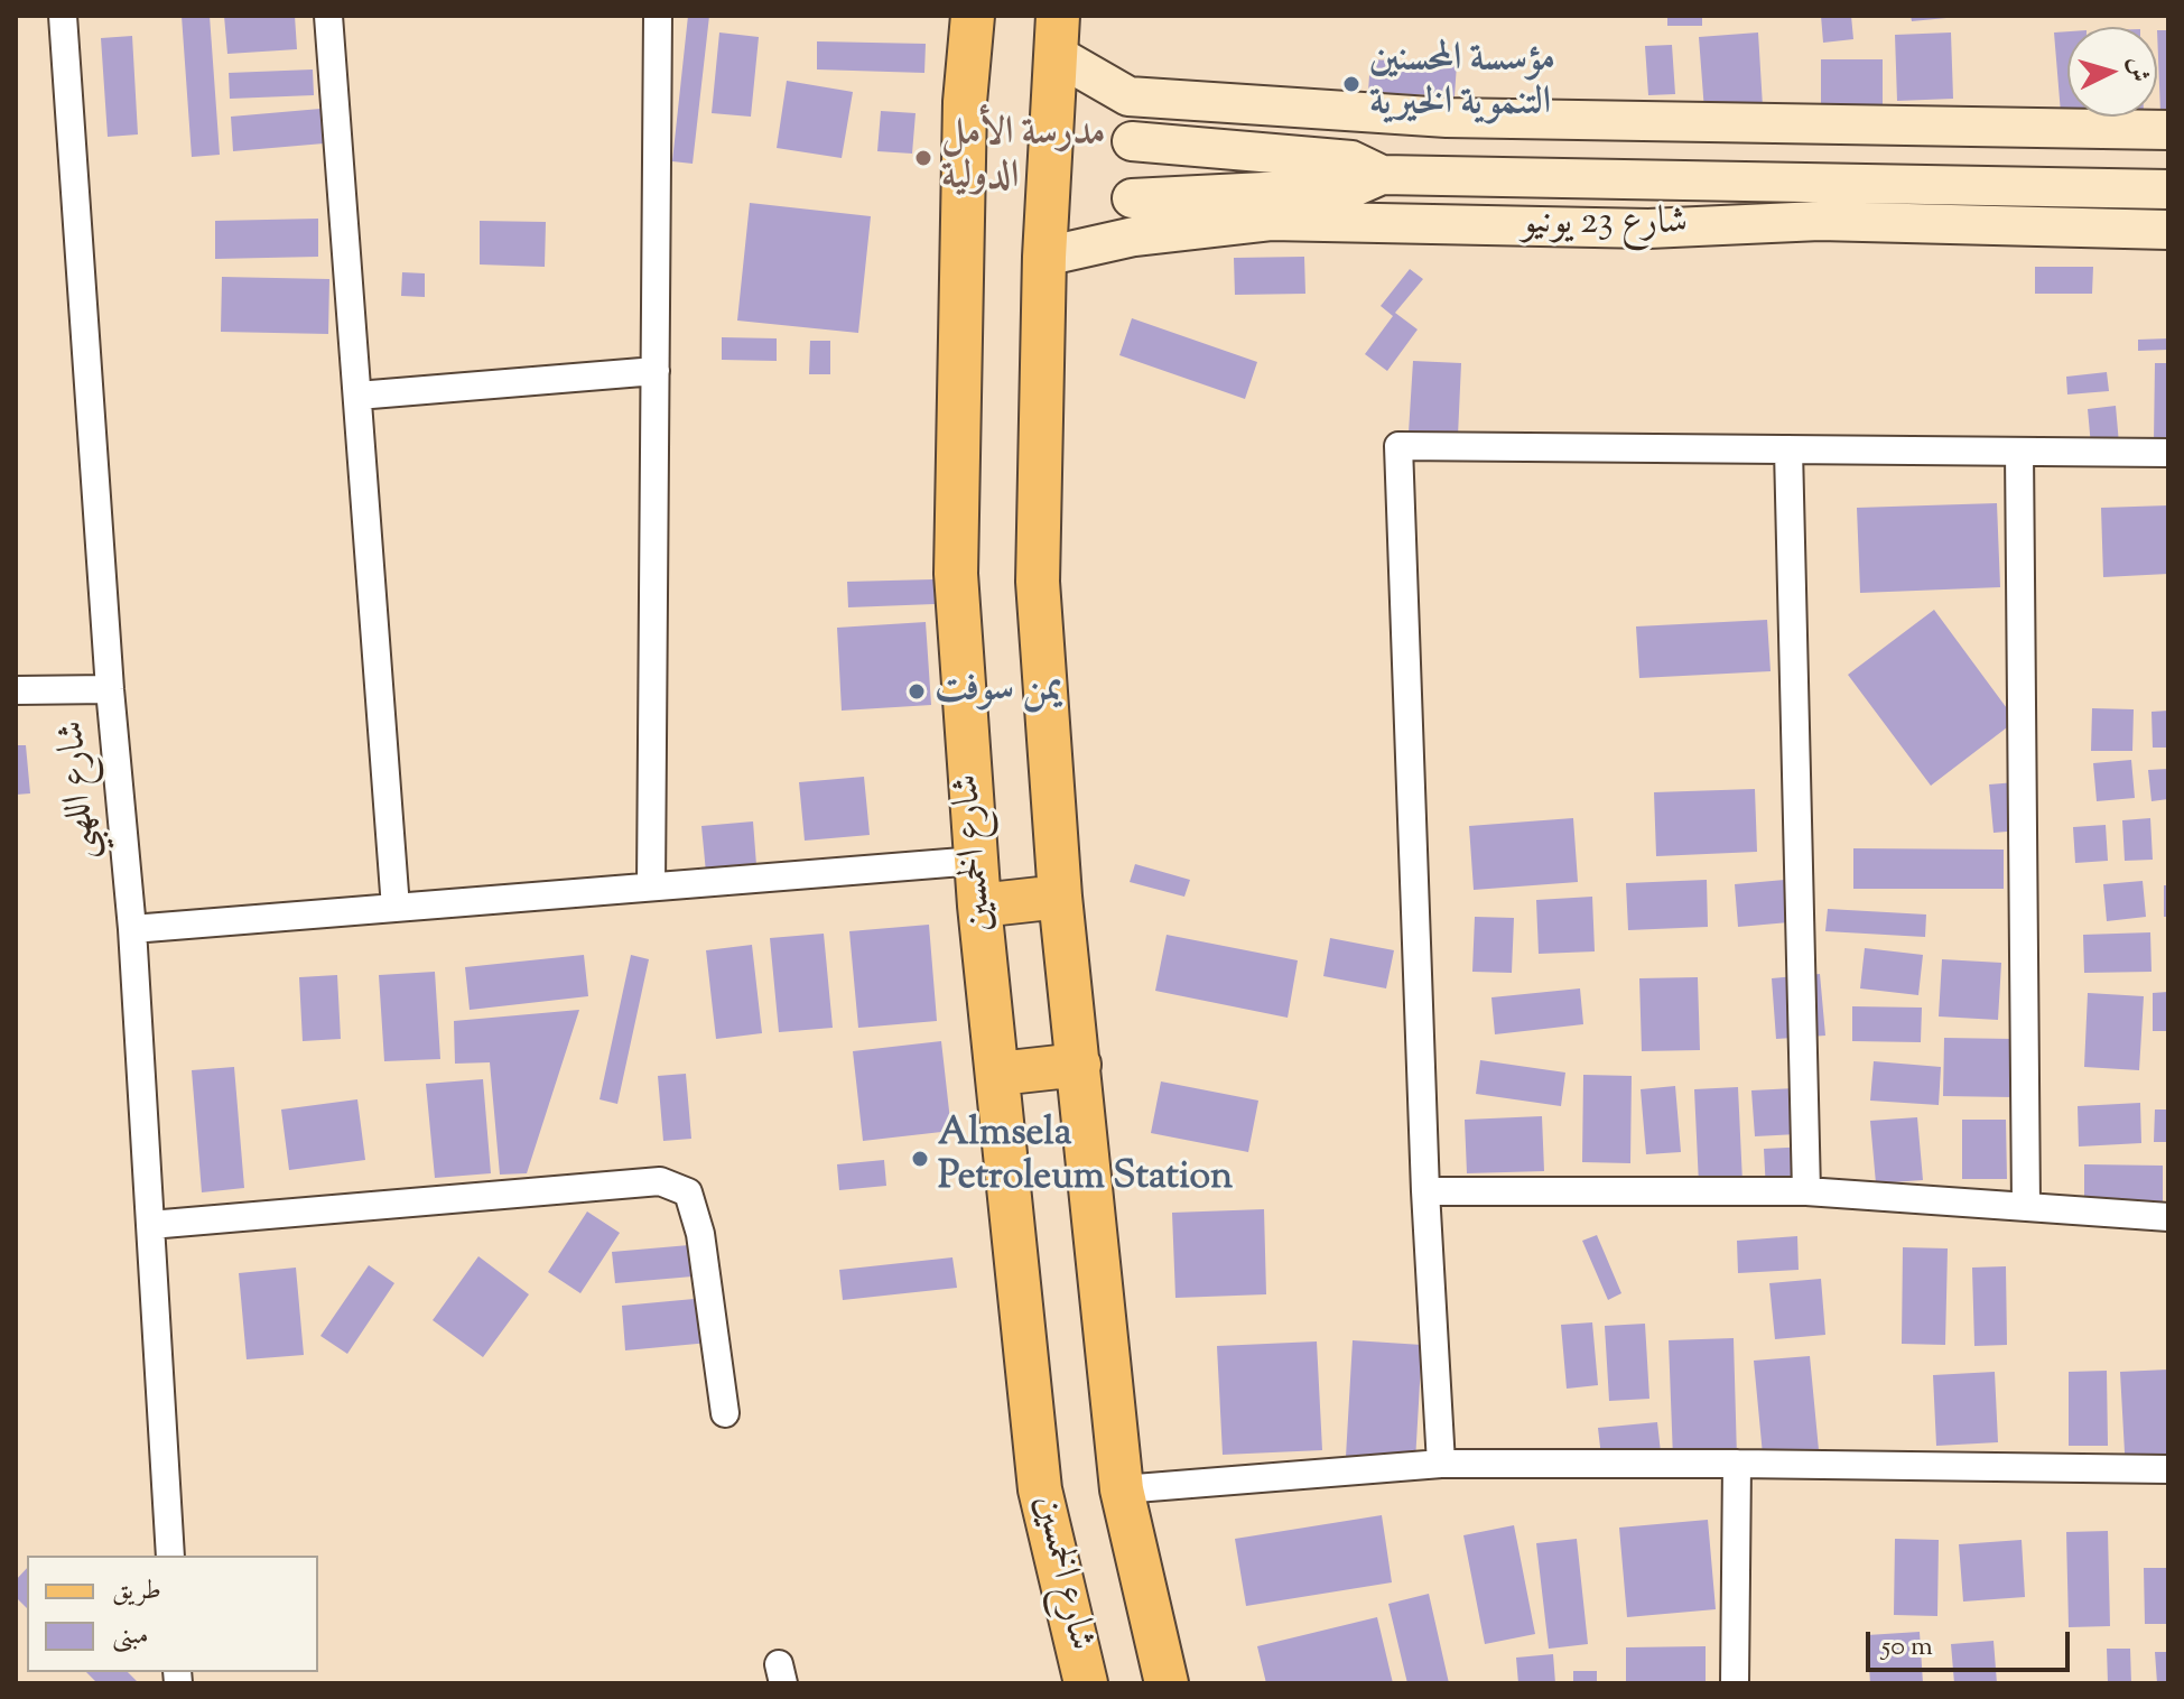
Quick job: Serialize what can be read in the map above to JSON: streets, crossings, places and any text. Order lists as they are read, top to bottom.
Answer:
{
  "streets": {
    "main road": ["شارع الخمسين"],
    "street": ["شارع 23 يونيو", "شارع اللهبي"]
  },
  "crossings": [
    ["شارع 23 يونيو", "شارع الخمسين"]
  ],
  "places": [
    "مؤسسة المحسنين التنموية الخيرية",
    "مدرسة الأمل الدولية",
    "يمن سوفت",
    "Almsela Petroleum Station"
  ],
  "legend": ["طريق", "مبنى"],
  "scale_bar": "50 m",
  "north": "right"
}
